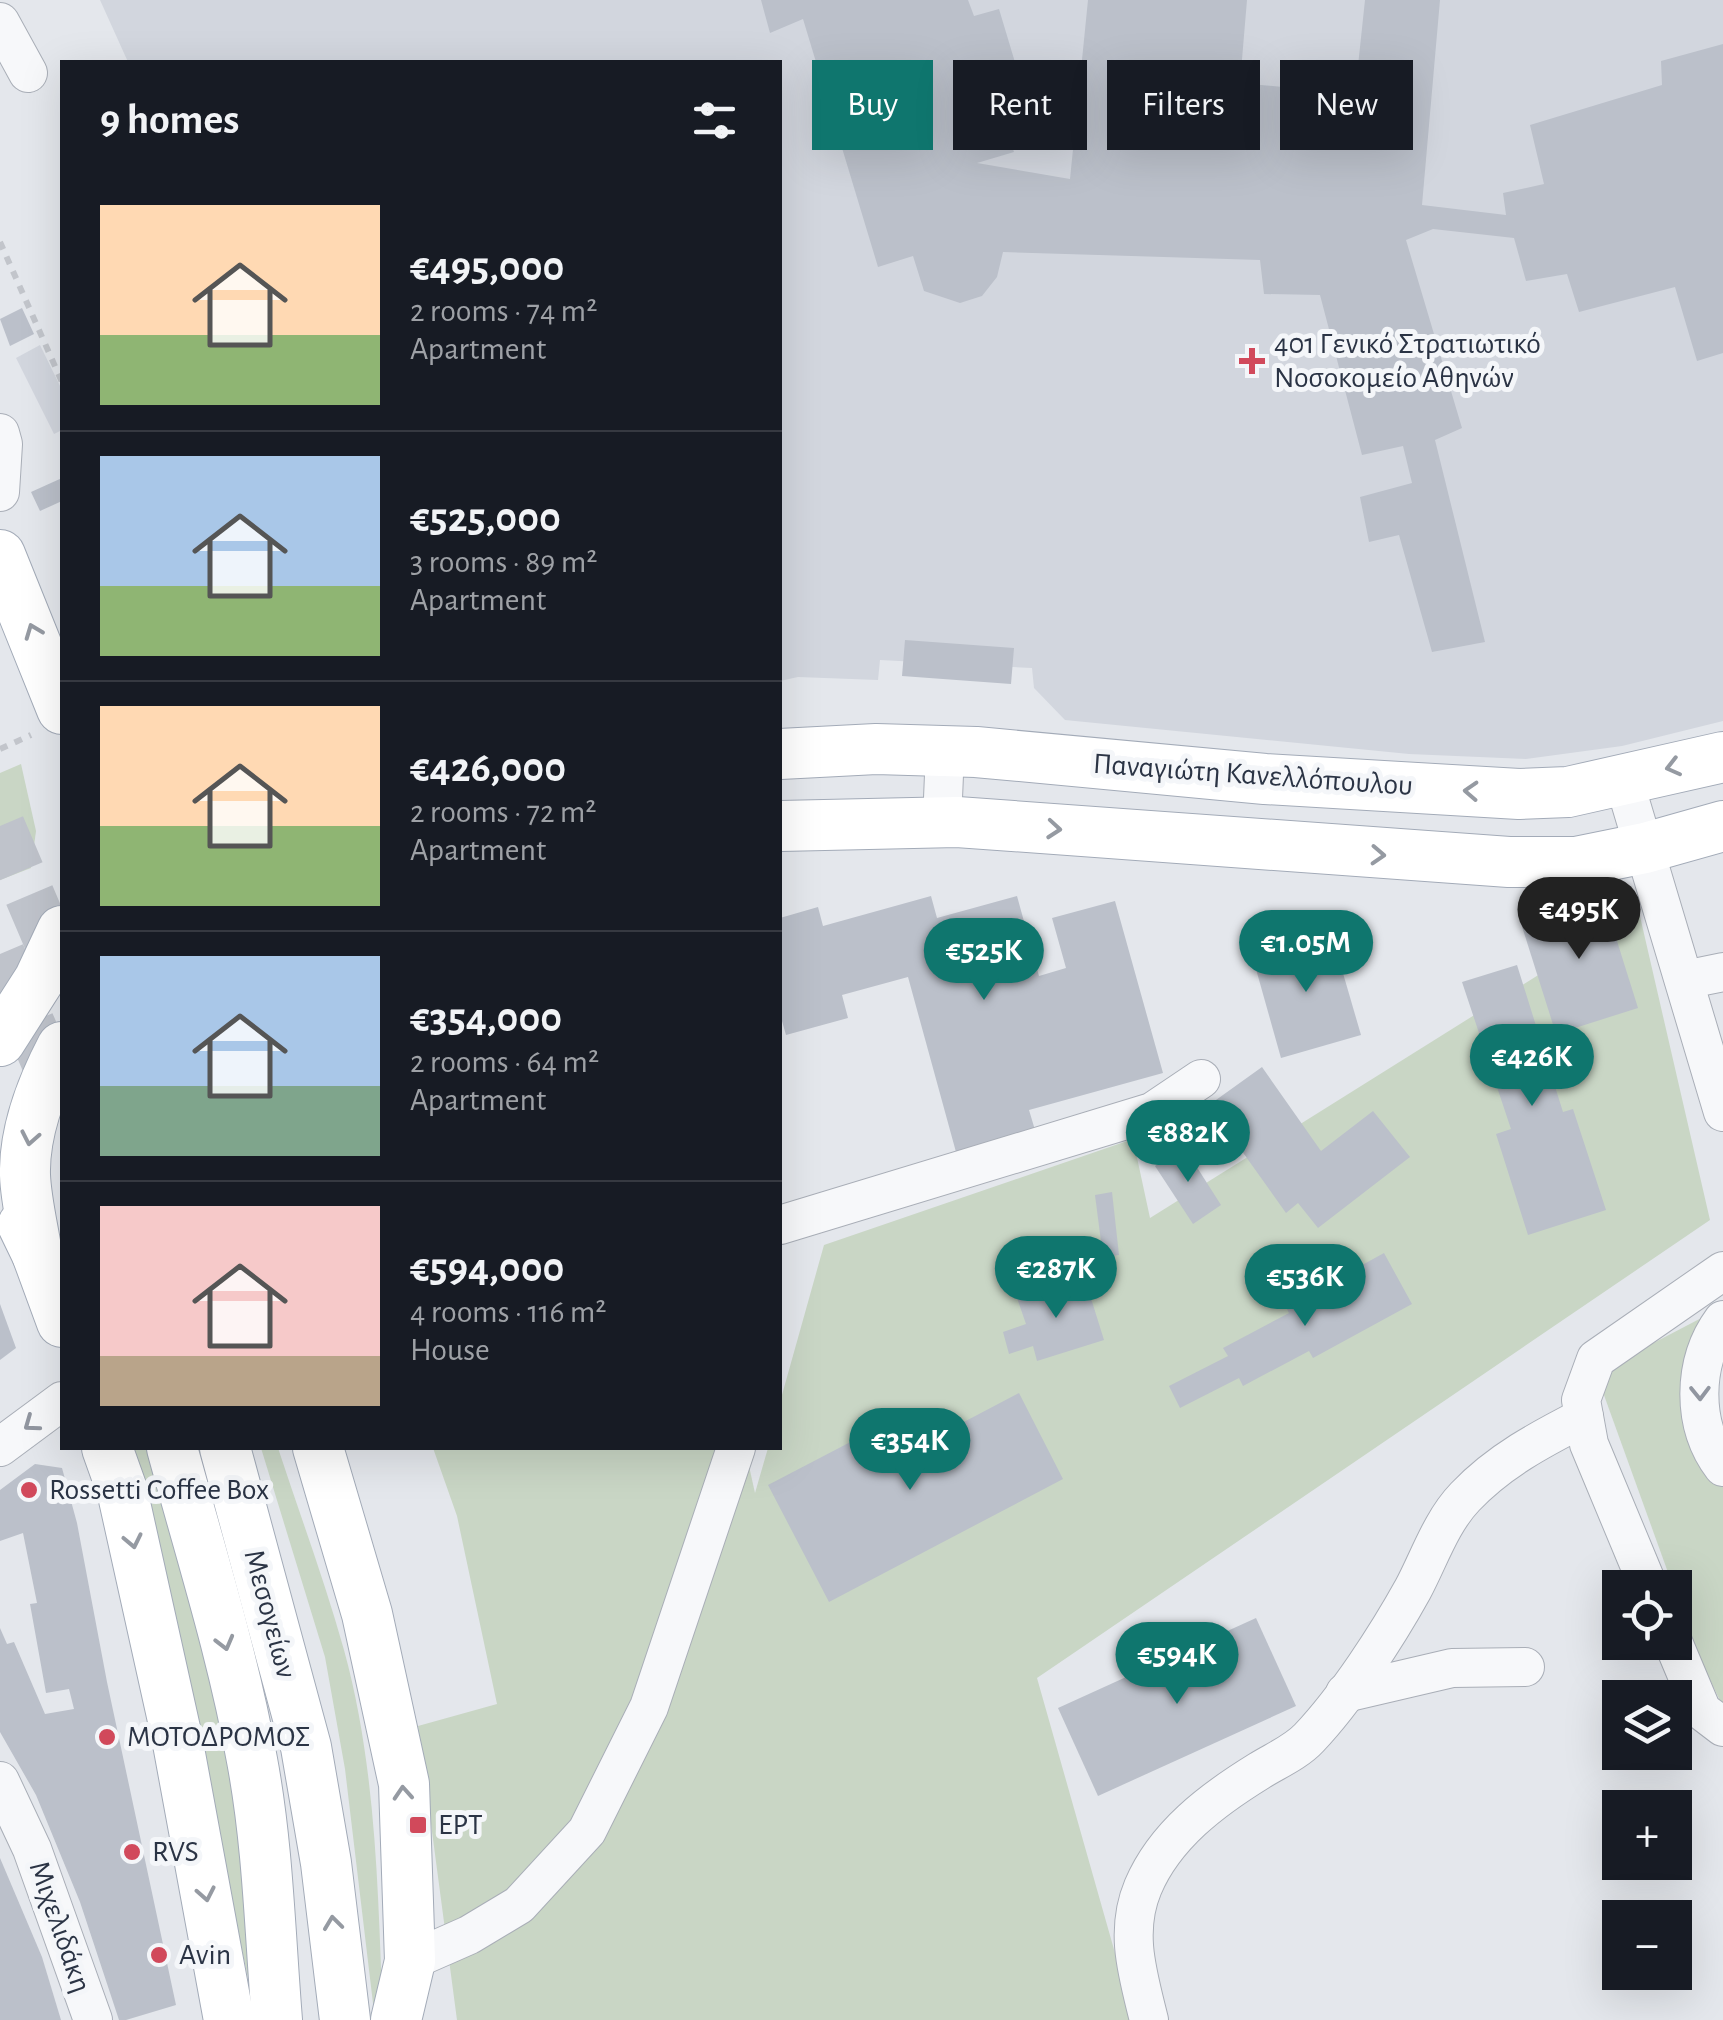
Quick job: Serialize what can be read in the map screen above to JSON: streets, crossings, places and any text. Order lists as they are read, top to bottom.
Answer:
{
  "streets": {
    "main road": ["Παναγιώτη Κανελλόπουλου", "Μεσογείων"],
    "street": ["Μιχελιδάκη"]
  },
  "places": {
    "health": ["401 Γενικό Στρατιωτικό Νοσοκομείο Αθηνών"],
    "other": [
      "Rossetti Coffee Box",
      "ΜΟΤΟΔΡΟΜΟΣ",
      "RVS",
      "Avin"
    ],
    "transit": ["ΕΡΤ"]
  },
  "page": {
    "chip": [
      "Buy",
      "Rent",
      "Filters",
      "New"
    ],
    "heading": "9 homes",
    "list": [
      {
        "name": "€495,000",
        "note": "2 rooms · 74 m² · Apartment"
      },
      {
        "name": "€525,000",
        "note": "3 rooms · 89 m² · Apartment"
      },
      {
        "name": "€426,000",
        "note": "2 rooms · 72 m² · Apartment"
      },
      {
        "name": "€354,000",
        "note": "2 rooms · 64 m² · Apartment"
      },
      {
        "name": "€594,000",
        "note": "4 rooms · 116 m² · House"
      }
    ],
    "price": [
      "€495K",
      "€1.05M",
      "€525K",
      "€426K",
      "€882K",
      "€287K",
      "€536K",
      "€354K",
      "€594K"
    ],
    "map_buttons": ["+", "−"]
  }
}
